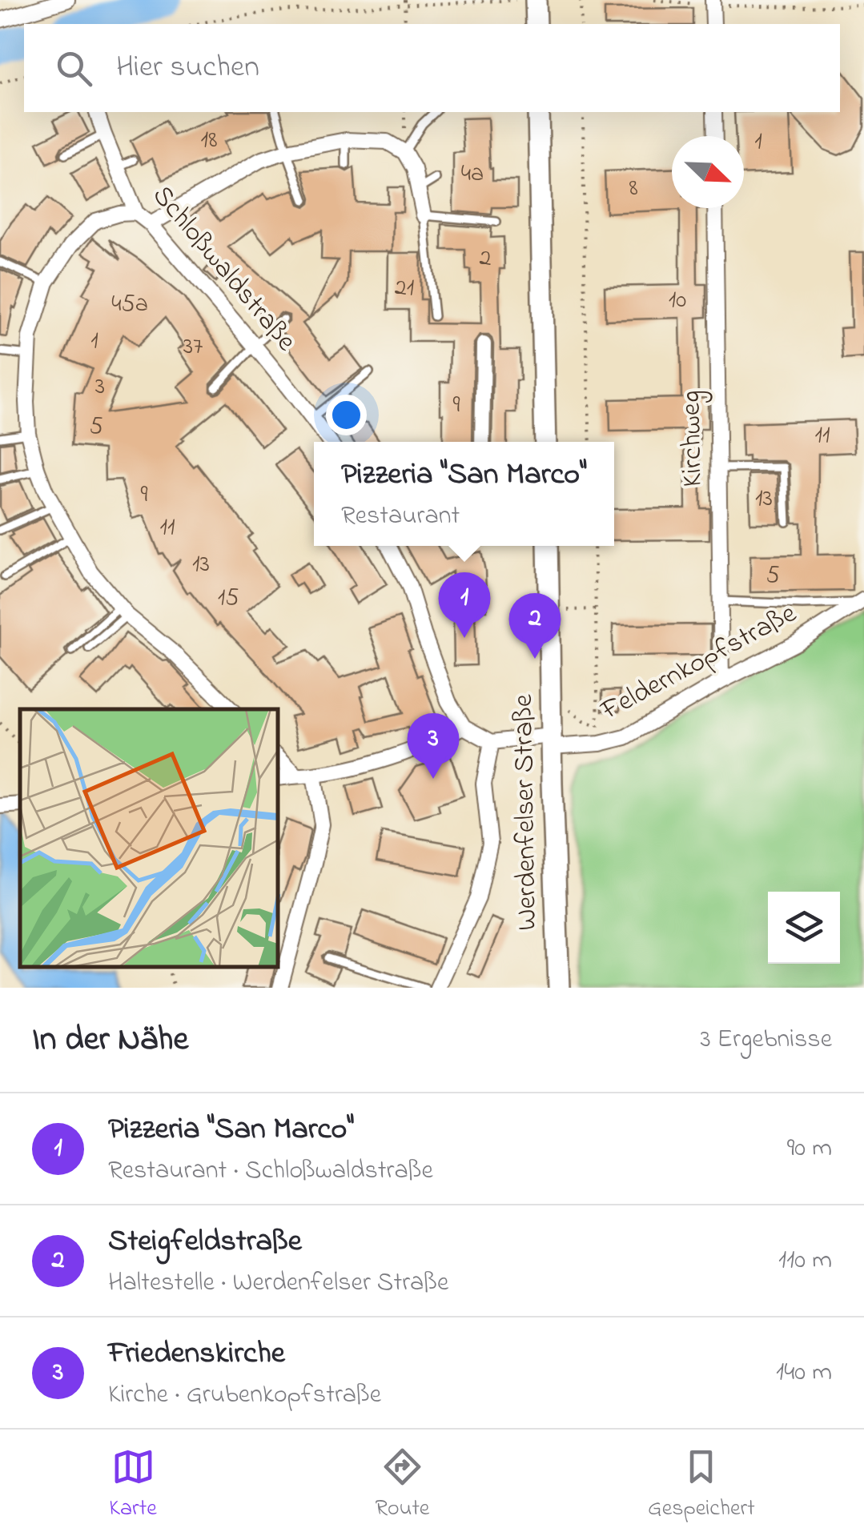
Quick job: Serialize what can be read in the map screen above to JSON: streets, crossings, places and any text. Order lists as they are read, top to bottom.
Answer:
{
  "streets": {
    "street": [
      "Schloßwaldstraße",
      "Kirchweg",
      "Feldernkopfstraße",
      "Werdenfelser Straße"
    ]
  },
  "crossings": [
    ["Kirchweg", "Feldernkopfstraße"],
    ["Feldernkopfstraße", "Werdenfelser Straße"]
  ],
  "house_numbers": [
    "18",
    "1",
    "4a",
    "8",
    "2",
    "21",
    "10",
    "45a",
    "1",
    "37",
    "3",
    "9",
    "5",
    "11",
    "9",
    "13",
    "11",
    "13",
    "5",
    "15"
  ],
  "north": "bottom right",
  "page": {
    "search": "Hier suchen",
    "popup": ["Pizzeria \"San Marco\"", "Restaurant"],
    "pins": ["1", "2", "3"],
    "heading": ["In der Nähe", "3 Ergebnisse"],
    "list": [
      {
        "mark": "1",
        "name": "Pizzeria \"San Marco\"",
        "note": "Restaurant · Schloßwaldstraße",
        "value": "90 m"
      },
      {
        "mark": "2",
        "name": "Steigfeldstraße",
        "note": "Haltestelle · Werdenfelser Straße",
        "value": "110 m"
      },
      {
        "mark": "3",
        "name": "Friedenskirche",
        "note": "Kirche · Grubenkopfstraße",
        "value": "140 m"
      }
    ],
    "nav": ["Karte", "Route", "Gespeichert"]
  }
}
